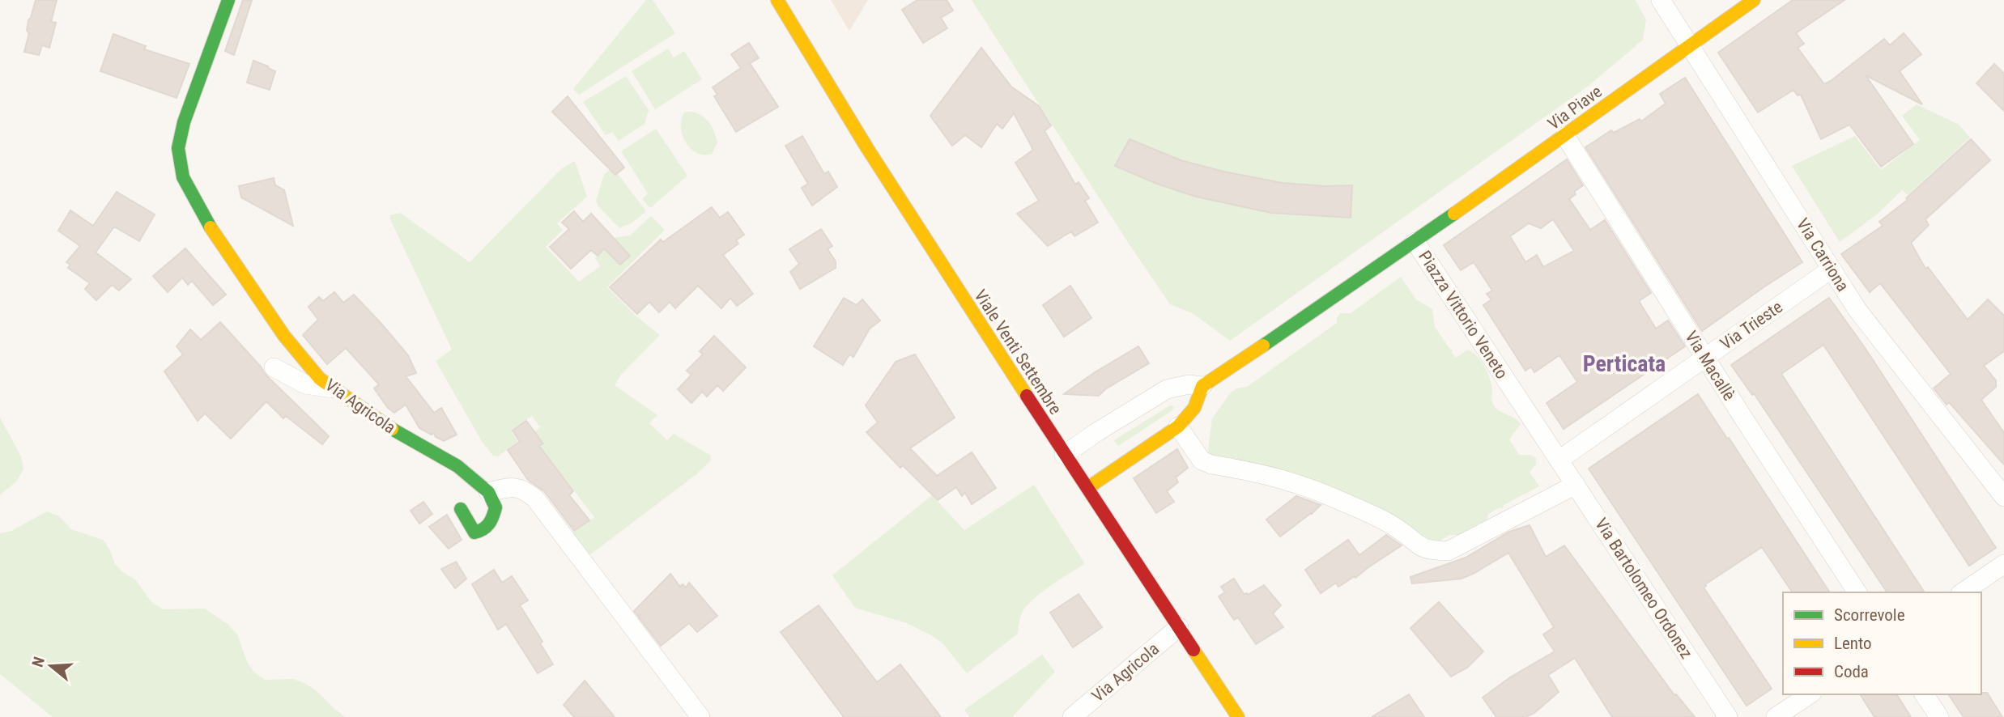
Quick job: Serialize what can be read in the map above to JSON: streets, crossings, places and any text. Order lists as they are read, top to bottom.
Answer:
{
  "streets": {
    "street": [
      "Via Piave",
      "Via Carriona",
      "Piazza Vittorio Veneto",
      "Via Trieste",
      "Viale Venti Settembre",
      "Via Macallè",
      "Via Agricola",
      "Via Bartolomeo Ordonez"
    ]
  },
  "crossings": [
    ["Via Piave", "Via Carriona"],
    ["Via Piave", "Piazza Vittorio Veneto"],
    ["Via Piave", "Via Macallè"],
    ["Via Carriona", "Via Trieste"],
    ["Piazza Vittorio Veneto", "Via Trieste"],
    ["Piazza Vittorio Veneto", "Via Bartolomeo Ordonez"],
    ["Via Trieste", "Via Macallè"],
    ["Via Trieste", "Via Bartolomeo Ordonez"],
    ["Viale Venti Settembre", "Via Agricola"]
  ],
  "districts": ["Perticata"],
  "legend": ["Scorrevole", "Lento", "Coda"],
  "north": "left"
}
